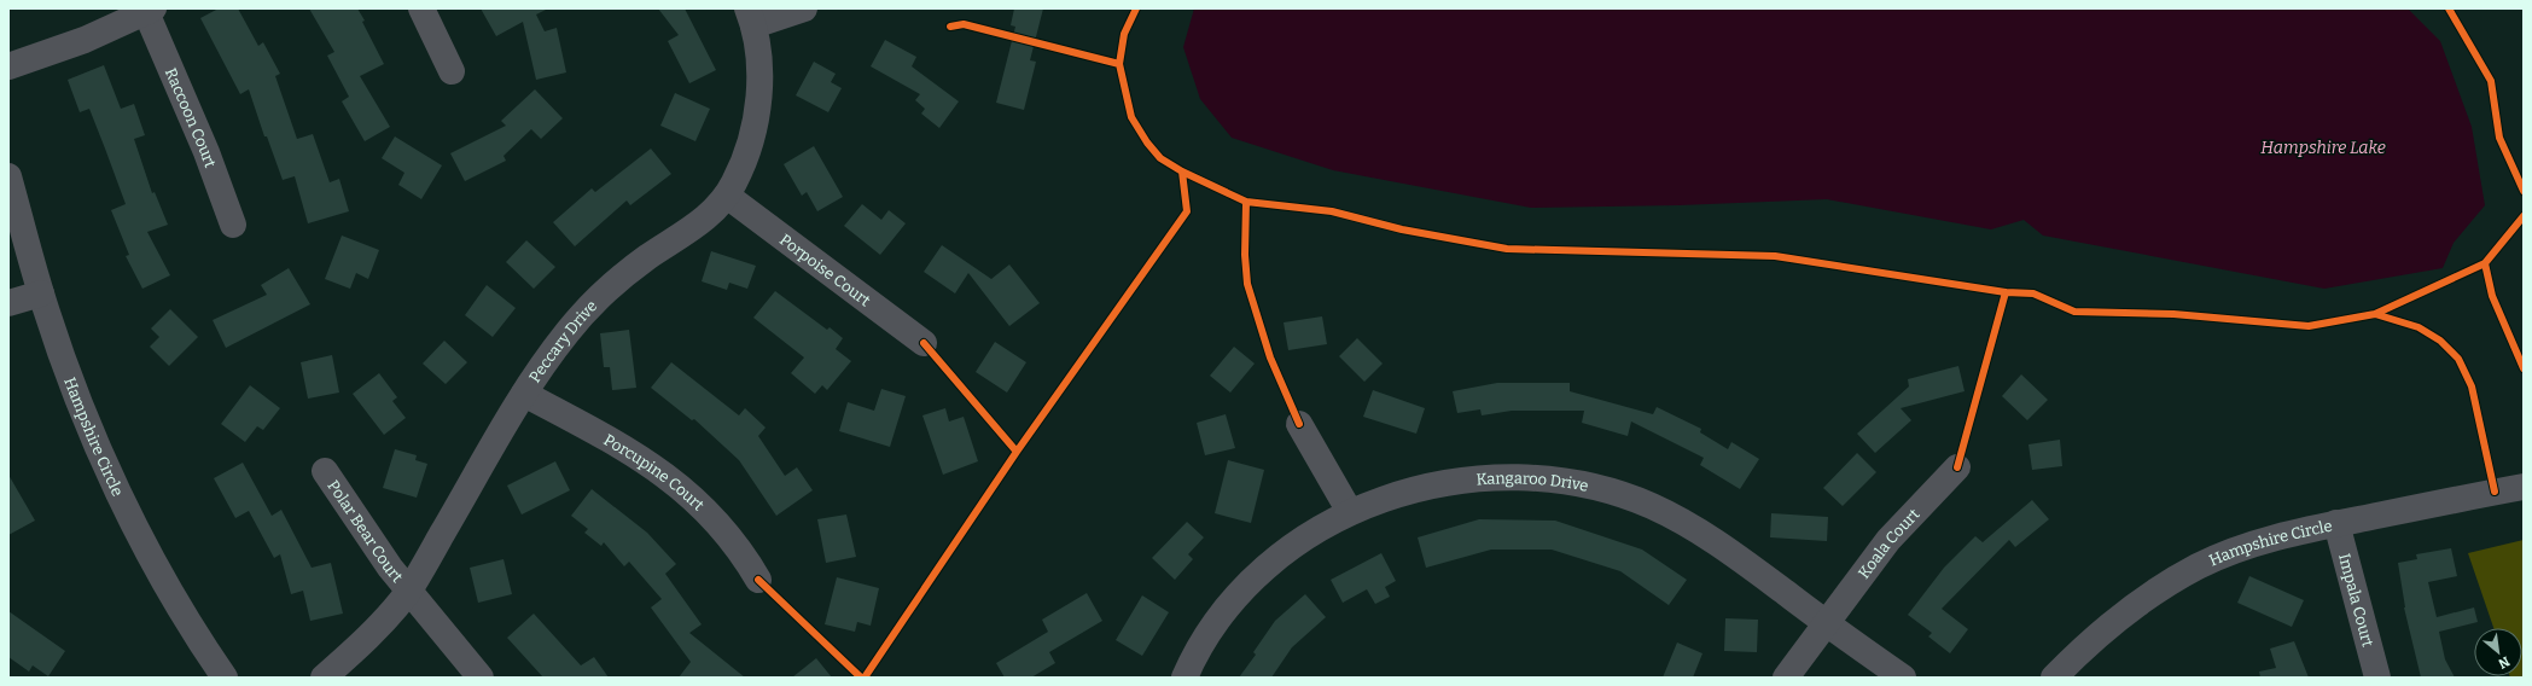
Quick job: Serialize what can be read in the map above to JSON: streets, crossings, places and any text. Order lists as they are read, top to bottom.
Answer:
{
  "streets": {
    "street": [
      "Raccoon Court",
      "Porpoise Court",
      "Peccary Drive",
      "Hampshire Circle",
      "Porcupine Court",
      "Kangaroo Drive",
      "Polar Bear Court",
      "Koala Court",
      "Impala Court"
    ]
  },
  "crossings": [
    ["Porpoise Court", "Peccary Drive"],
    ["Peccary Drive", "Porcupine Court"],
    ["Peccary Drive", "Polar Bear Court"],
    ["Hampshire Circle", "Impala Court"],
    ["Kangaroo Drive", "Koala Court"]
  ],
  "water": ["Hampshire Lake"],
  "north": "bottom right"
}
